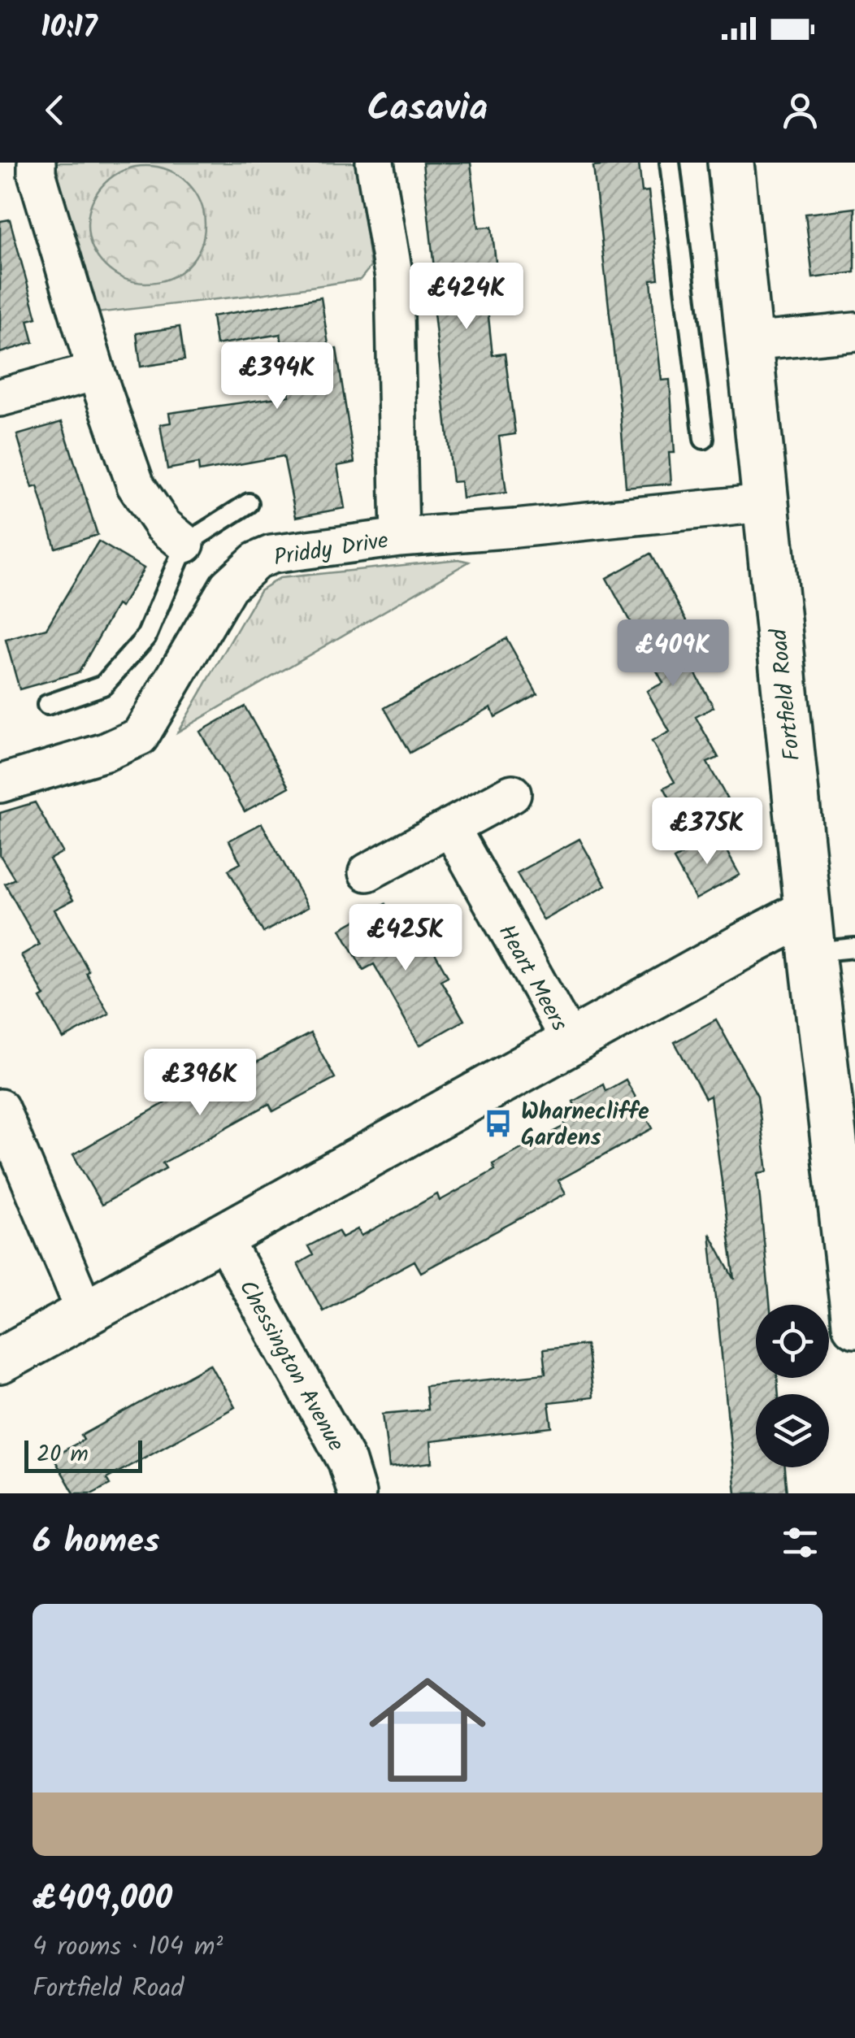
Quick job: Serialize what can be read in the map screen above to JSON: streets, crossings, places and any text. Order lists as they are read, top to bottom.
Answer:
{
  "streets": {
    "street": [
      "Priddy Drive",
      "Fortfield Road",
      "Heart Meers",
      "Chessington Avenue"
    ]
  },
  "crossings": [
    ["Priddy Drive", "Fortfield Road"]
  ],
  "places": {
    "bus stop": ["Wharnecliffe Gardens"]
  },
  "scale_bar": "20 m",
  "page": {
    "status": "10:17",
    "header": "Casavia",
    "price": [
      "£424K",
      "£394K",
      "£409K",
      "£375K",
      "£425K",
      "£396K"
    ],
    "scale": "20 m",
    "heading": "6 homes",
    "list": [
      {
        "name": "£409,000",
        "note": "4 rooms · 104 m² · Fortfield Road"
      }
    ]
  }
}
